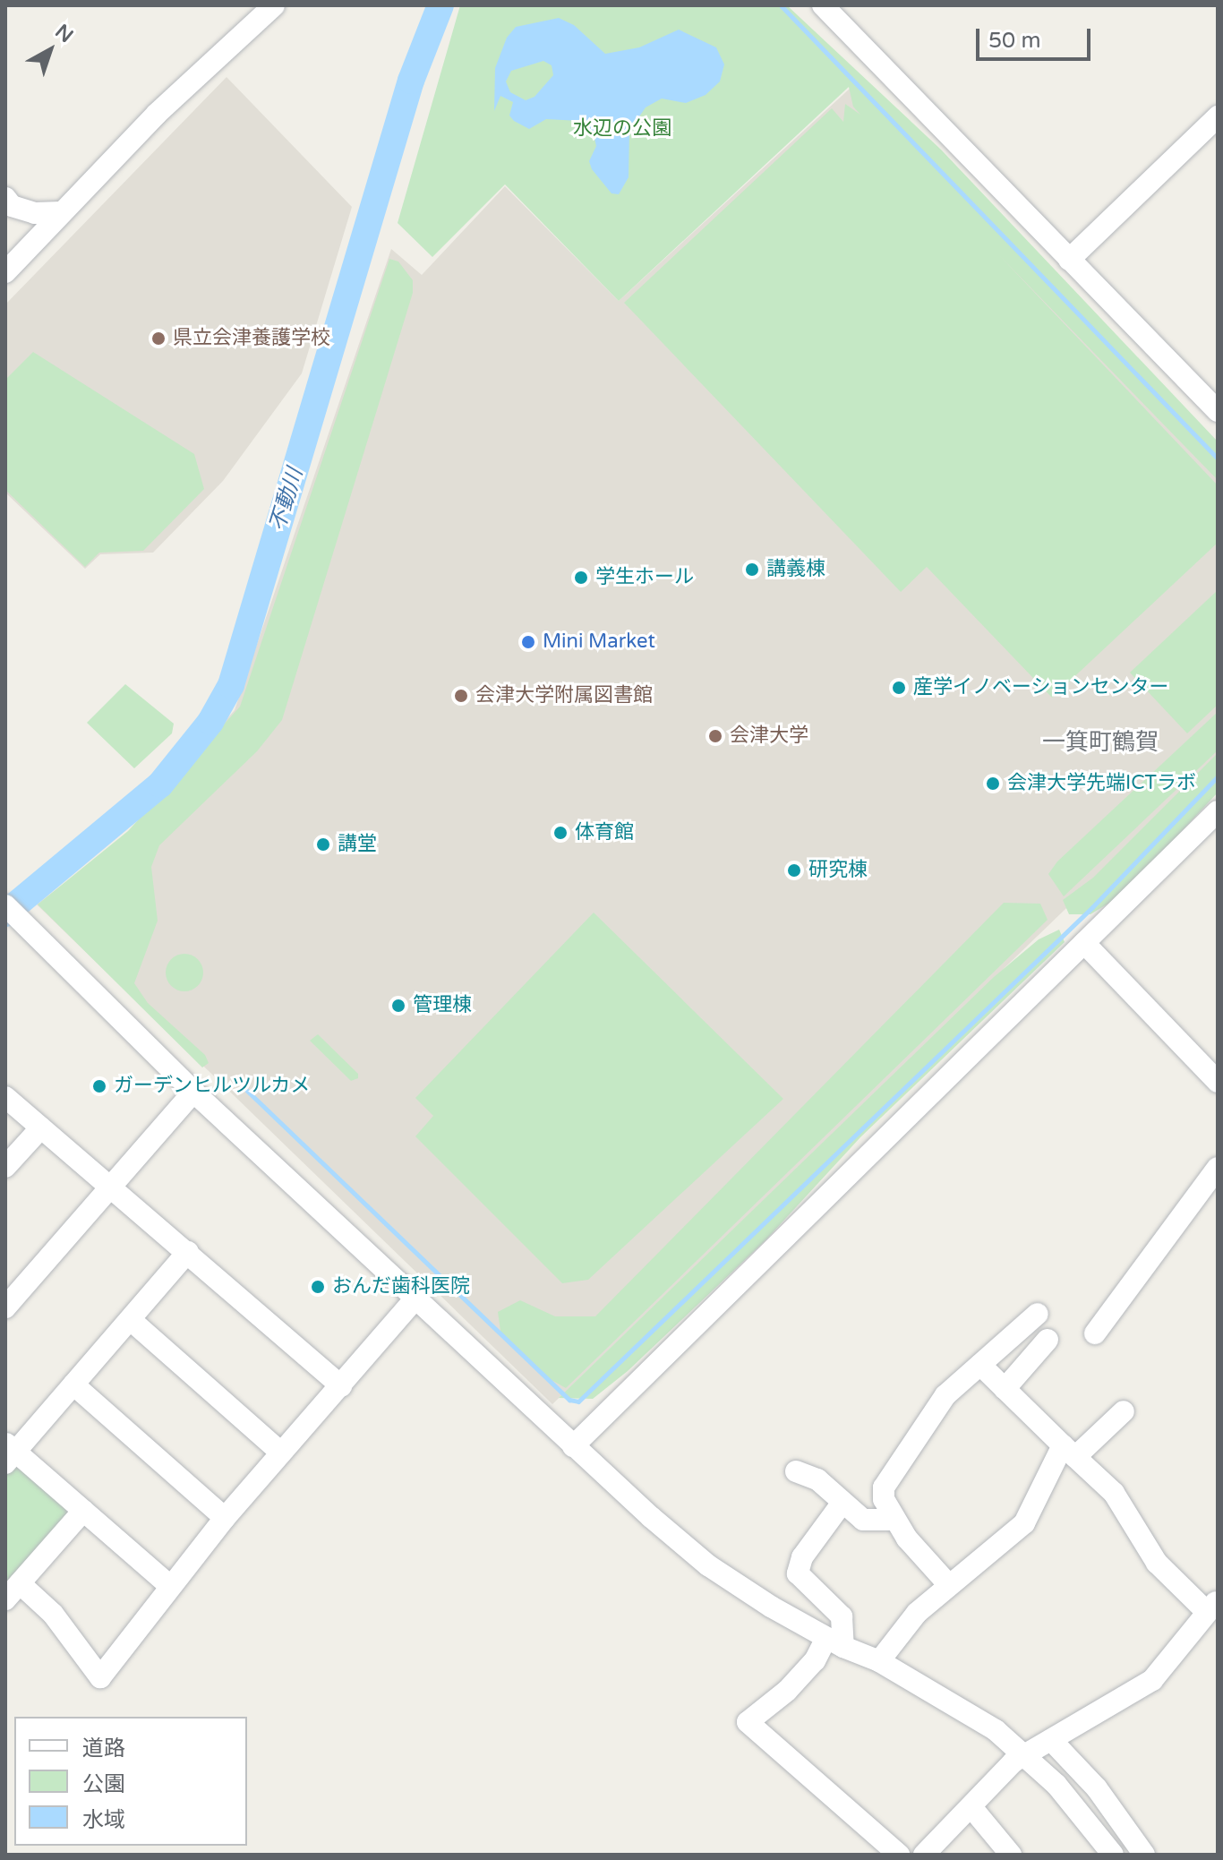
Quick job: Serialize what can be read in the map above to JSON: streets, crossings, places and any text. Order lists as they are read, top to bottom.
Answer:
{
  "districts": ["一箕町鶴賀"],
  "water": ["不動川"],
  "parks": ["水辺の公園"],
  "places": [
    "県立会津養護学校",
    "講義棟",
    "学生ホール",
    "Mini Market",
    "産学イノベーションセンター",
    "会津大学附属図書館",
    "会津大学",
    "会津大学先端ICTラボ",
    "体育館",
    "講堂",
    "研究棟",
    "管理棟",
    "ガーデンヒルツルカメ",
    "おんだ歯科医院"
  ],
  "legend": ["道路", "公園", "水域"],
  "scale_bar": "50 m",
  "north": "top right"
}
